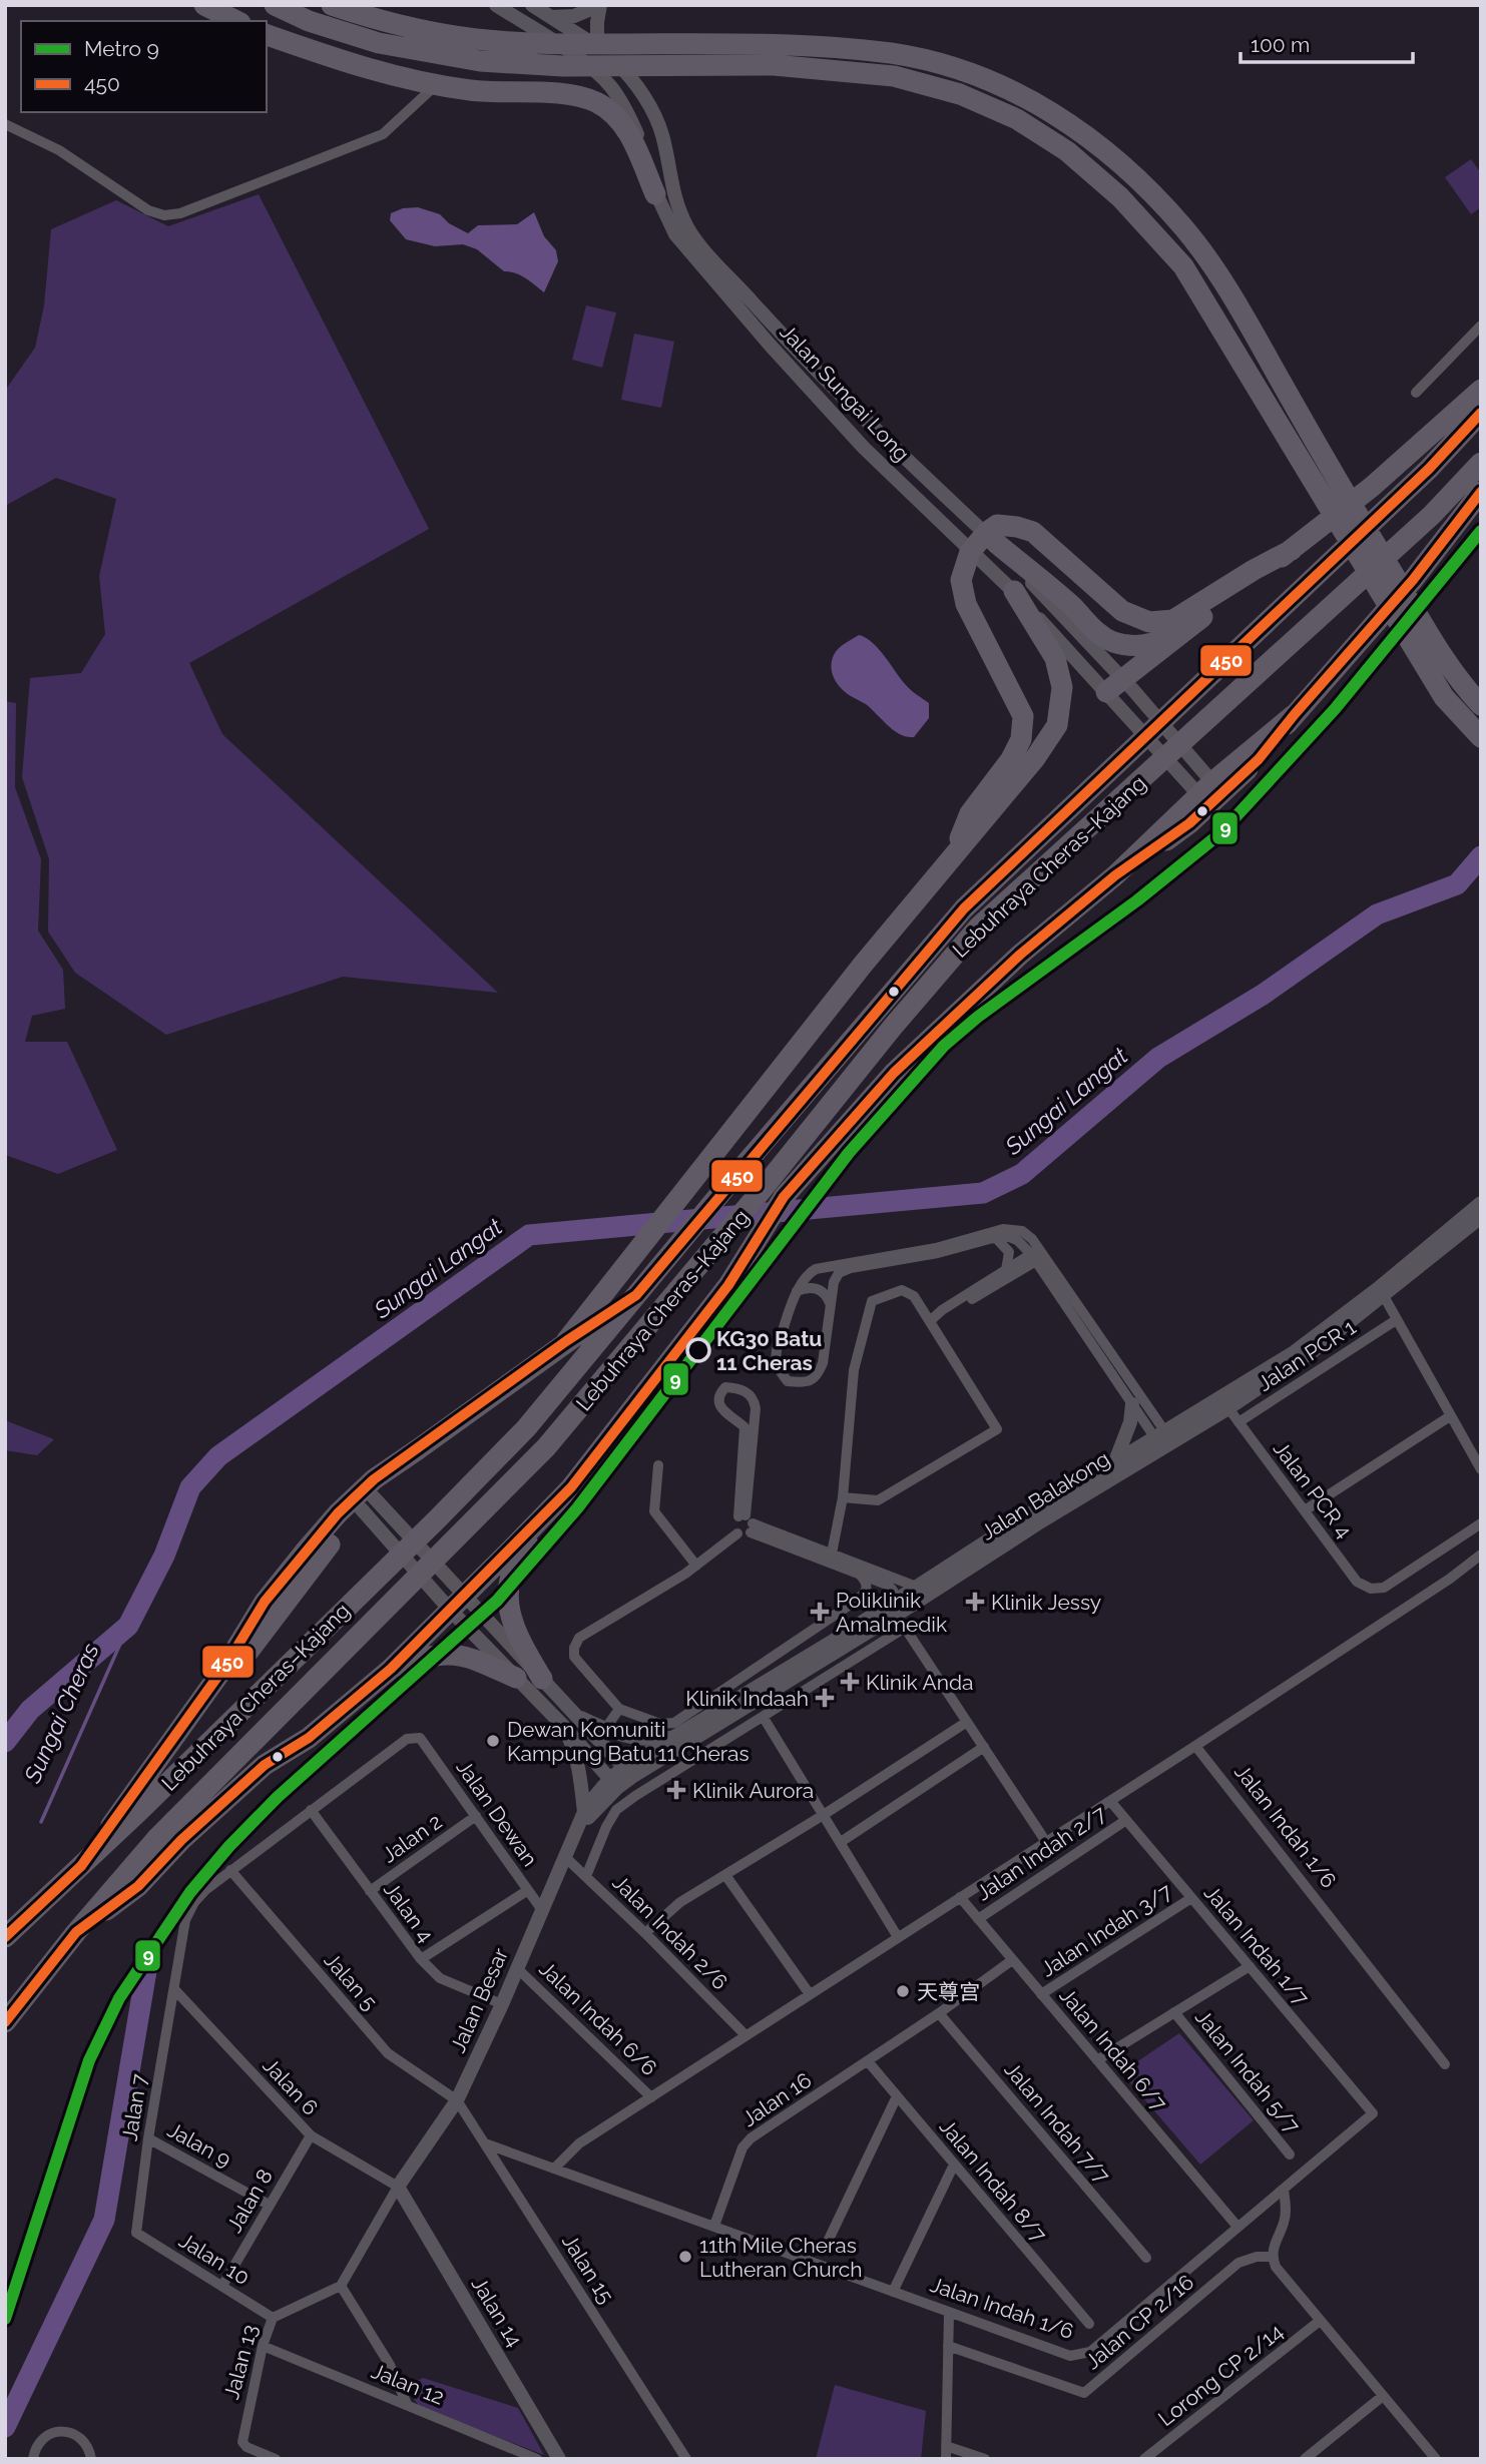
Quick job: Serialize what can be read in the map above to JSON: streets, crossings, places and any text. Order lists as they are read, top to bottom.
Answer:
{
  "streets": {
    "highway": ["Lebuhraya Cheras–Kajang"],
    "street": [
      "Jalan Sungai Long",
      "Jalan PCR 1",
      "Jalan PCR 4",
      "Jalan Balakong",
      "Jalan Dewan",
      "Jalan Indah 1/6",
      "Jalan 2",
      "Jalan Indah 2/7",
      "Jalan 4",
      "Jalan Indah 3/7",
      "Jalan Indah 2/6",
      "Jalan Indah 1/7",
      "Jalan 5",
      "Jalan Besar",
      "Jalan Indah 6/6",
      "Jalan Indah 6/7",
      "Jalan Indah 5/7",
      "Jalan 6",
      "Jalan 16",
      "Jalan 7",
      "Jalan Indah 7/7",
      "Jalan 9",
      "Jalan Indah 8/7",
      "Jalan 8",
      "Jalan 10",
      "Jalan 15",
      "Jalan 14",
      "Jalan CP 2/16",
      "Jalan 13",
      "Lorong CP 2/14",
      "Jalan 12"
    ]
  },
  "crossings": [
    ["Jalan PCR 1", "Jalan PCR 4"],
    ["Jalan PCR 4", "Jalan Balakong"],
    ["Jalan Dewan", "Jalan 2"],
    ["Jalan Dewan", "Jalan Besar"],
    ["Jalan Dewan", "Jalan 7"],
    ["Jalan Indah 1/6", "Jalan Indah 1/7"],
    ["Jalan Indah 1/6", "Jalan Indah 6/7"],
    ["Jalan Indah 1/6", "Jalan 16"],
    ["Jalan Indah 1/6", "Jalan 15"],
    ["Jalan 2", "Jalan 4"],
    ["Jalan Indah 2/7", "Jalan Indah 1/7"],
    ["Jalan Indah 2/7", "Jalan Indah 6/7"],
    ["Jalan 4", "Jalan Besar"],
    ["Jalan 4", "Jalan 7"],
    ["Jalan Indah 3/7", "Jalan Indah 1/7"],
    ["Jalan Indah 3/7", "Jalan Indah 6/7"],
    ["Jalan Indah 2/6", "Jalan Besar"],
    ["Jalan 5", "Jalan Besar"],
    ["Jalan 5", "Jalan 7"],
    ["Jalan 5", "Jalan 15"],
    ["Jalan Besar", "Jalan Indah 6/6"],
    ["Jalan Besar", "Jalan 6"],
    ["Jalan Besar", "Jalan 15"],
    ["Jalan Besar", "Jalan 14"],
    ["Jalan Indah 6/7", "Jalan 16"],
    ["Jalan 6", "Jalan 7"],
    ["Jalan 6", "Jalan 8"],
    ["Jalan 6", "Jalan 14"],
    ["Jalan 16", "Jalan Indah 7/7"],
    ["Jalan 16", "Jalan Indah 8/7"],
    ["Jalan 7", "Jalan 9"],
    ["Jalan 7", "Jalan 10"],
    ["Jalan 9", "Jalan 8"],
    ["Jalan 8", "Jalan 10"],
    ["Jalan 10", "Jalan 13"],
    ["Jalan 13", "Jalan 12"]
  ],
  "water": ["Sungai Langat", "Sungai Cheras"],
  "places": {
    "other": [
      "KG30 Batu 11 Cheras",
      "Dewan Komuniti Kampung Batu 11 Cheras",
      "天尊宫",
      "11th Mile Cheras Lutheran Church"
    ],
    "health": [
      "Klinik Jessy",
      "Poliklinik Amalmedik",
      "Klinik Anda",
      "Klinik Indaah",
      "Klinik Aurora"
    ]
  },
  "lines": ["transit line 450", "metro line 9"],
  "legend": ["Metro 9", "450"],
  "scale_bar": "100 m"
}
